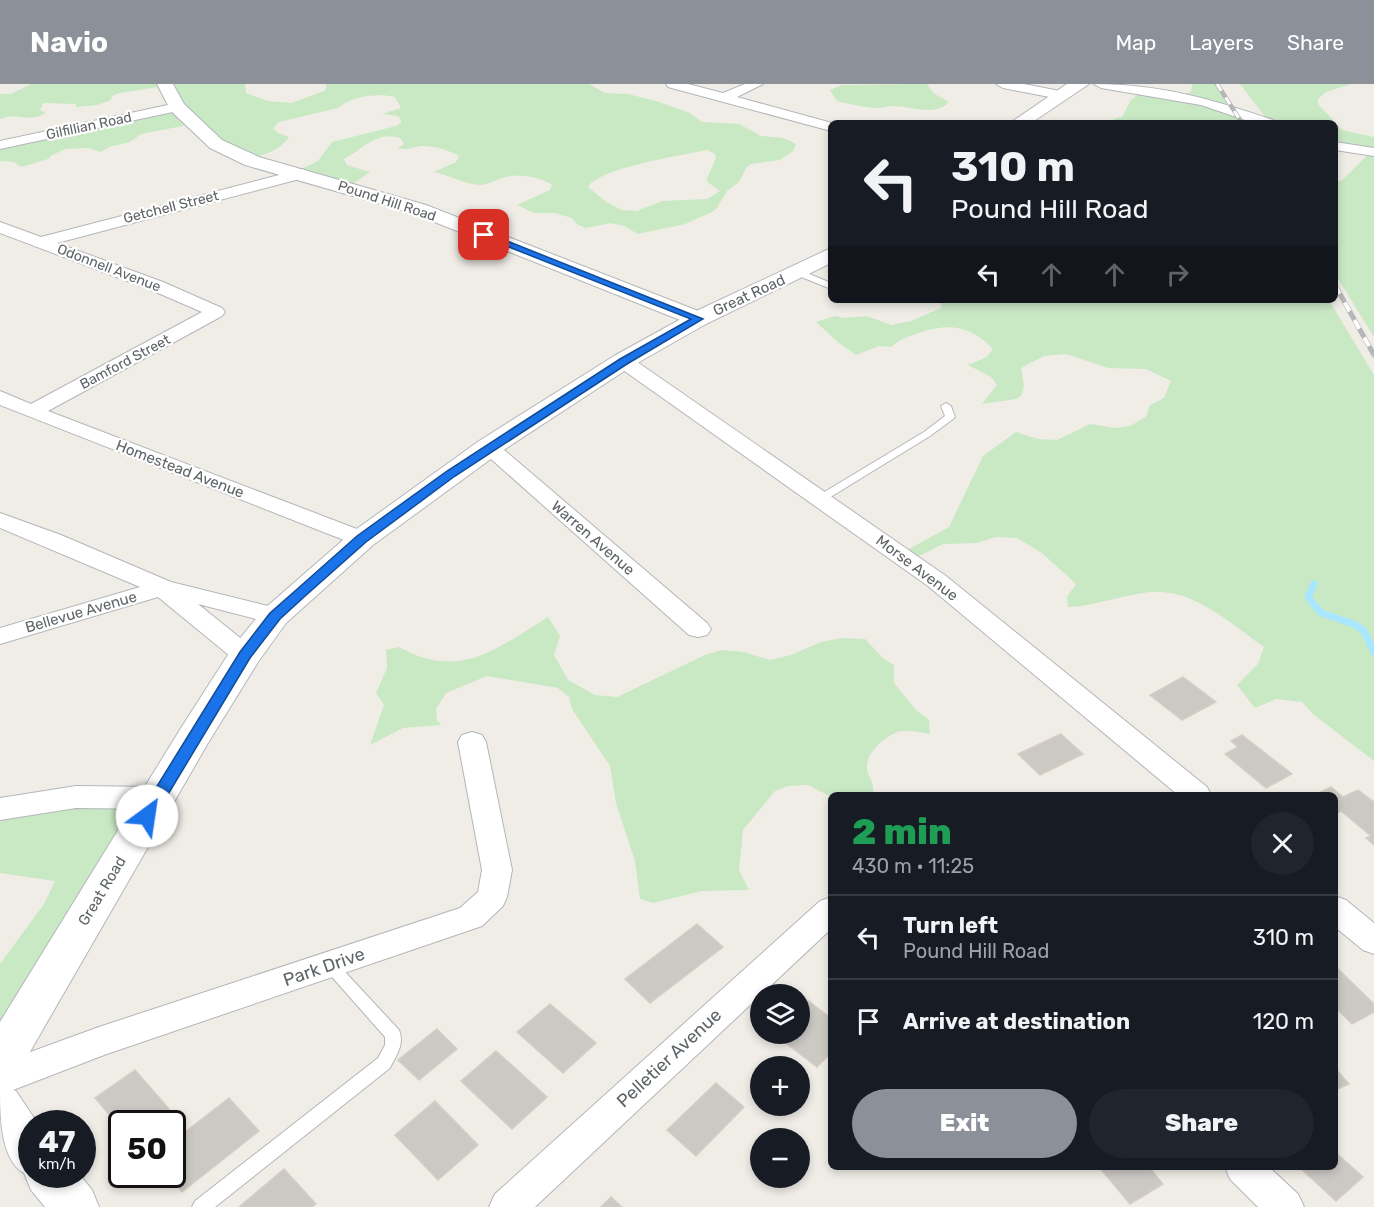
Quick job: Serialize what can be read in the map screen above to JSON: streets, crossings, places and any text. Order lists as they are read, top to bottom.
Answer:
{
  "streets": {
    "main road": ["Great Road"],
    "street": [
      "Gilfillian Road",
      "Pound Hill Road",
      "Getchell Street",
      "Odonnell Avenue",
      "Bamford Street",
      "Homestead Avenue",
      "Warren Avenue",
      "Morse Avenue",
      "Bellevue Avenue",
      "Park Drive",
      "Pelletier Avenue"
    ]
  },
  "crossings": [
    ["Gilfillian Road", "Pound Hill Road"],
    ["Pound Hill Road", "Getchell Street"],
    ["Pound Hill Road", "Great Road"],
    ["Getchell Street", "Odonnell Avenue"],
    ["Odonnell Avenue", "Bamford Street"],
    ["Great Road", "Homestead Avenue"],
    ["Great Road", "Warren Avenue"],
    ["Great Road", "Morse Avenue"],
    ["Bamford Street", "Homestead Avenue"]
  ],
  "page": {
    "header": "Navio",
    "nav": ["Map", "Layers", "Share"],
    "turn": ["310 m", "Pound Hill Road"],
    "heading": ["2 min", "430 m · 11:25"],
    "list": [
      {
        "name": "Turn left",
        "note": "Pound Hill Road",
        "value": "310 m"
      },
      {
        "name": "Arrive at destination",
        "value": "120 m"
      }
    ],
    "map_buttons": ["+", "−"],
    "buttons": ["Exit", "Share"],
    "speed": "47 km/h",
    "limit": "50"
  }
}
